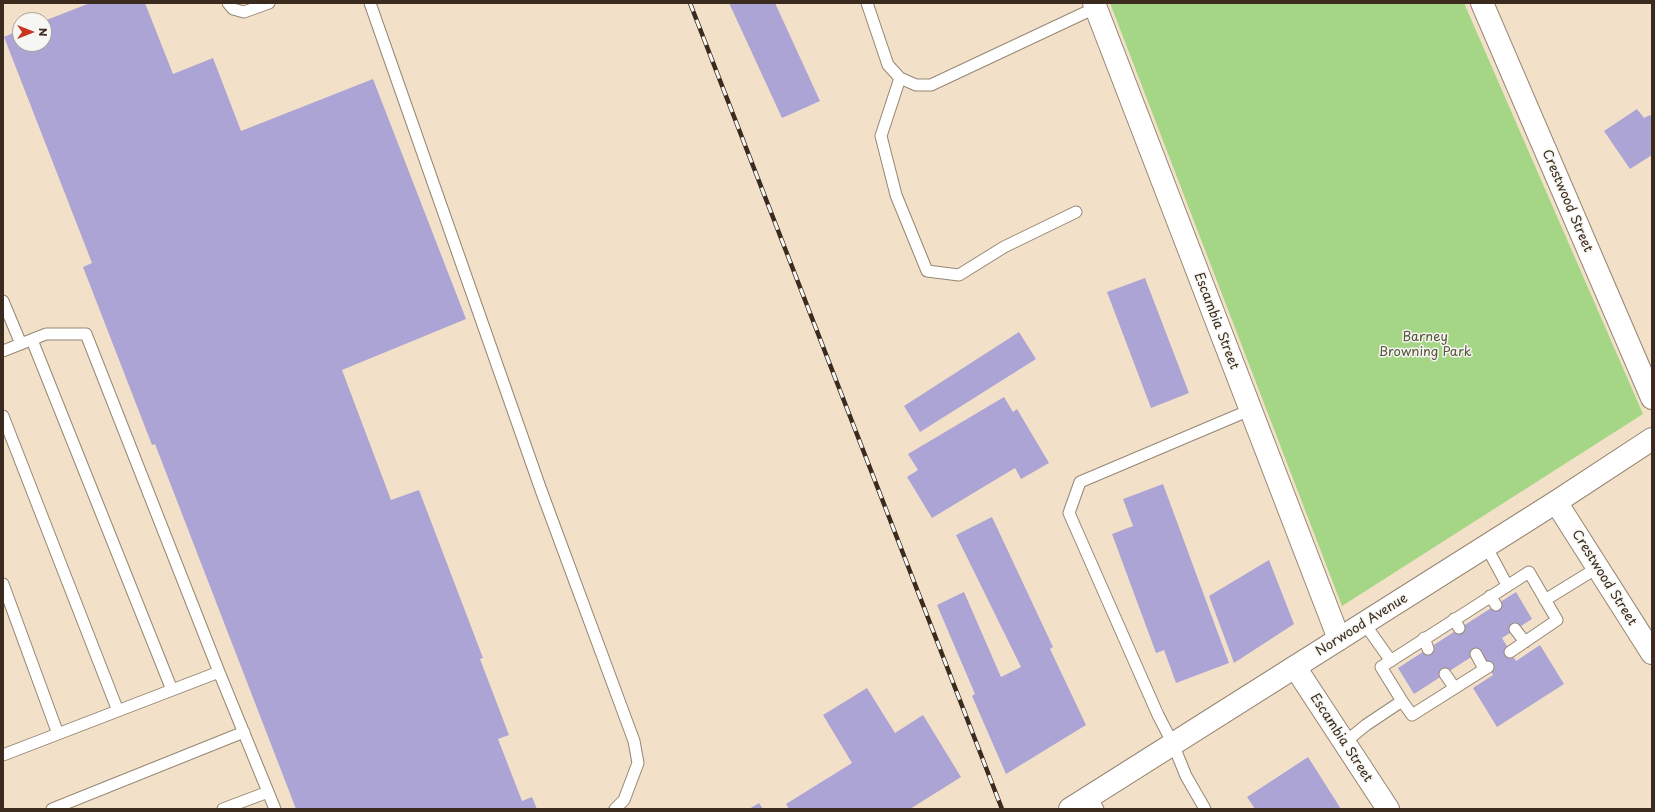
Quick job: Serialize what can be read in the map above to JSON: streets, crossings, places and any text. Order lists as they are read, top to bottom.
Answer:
{
  "streets": {
    "street": ["Crestwood Street", "Escambia Street", "Norwood Avenue"]
  },
  "crossings": [
    ["Crestwood Street", "Norwood Avenue"],
    ["Escambia Street", "Norwood Avenue"]
  ],
  "parks": ["Barney Browning Park"],
  "north": "right"
}
